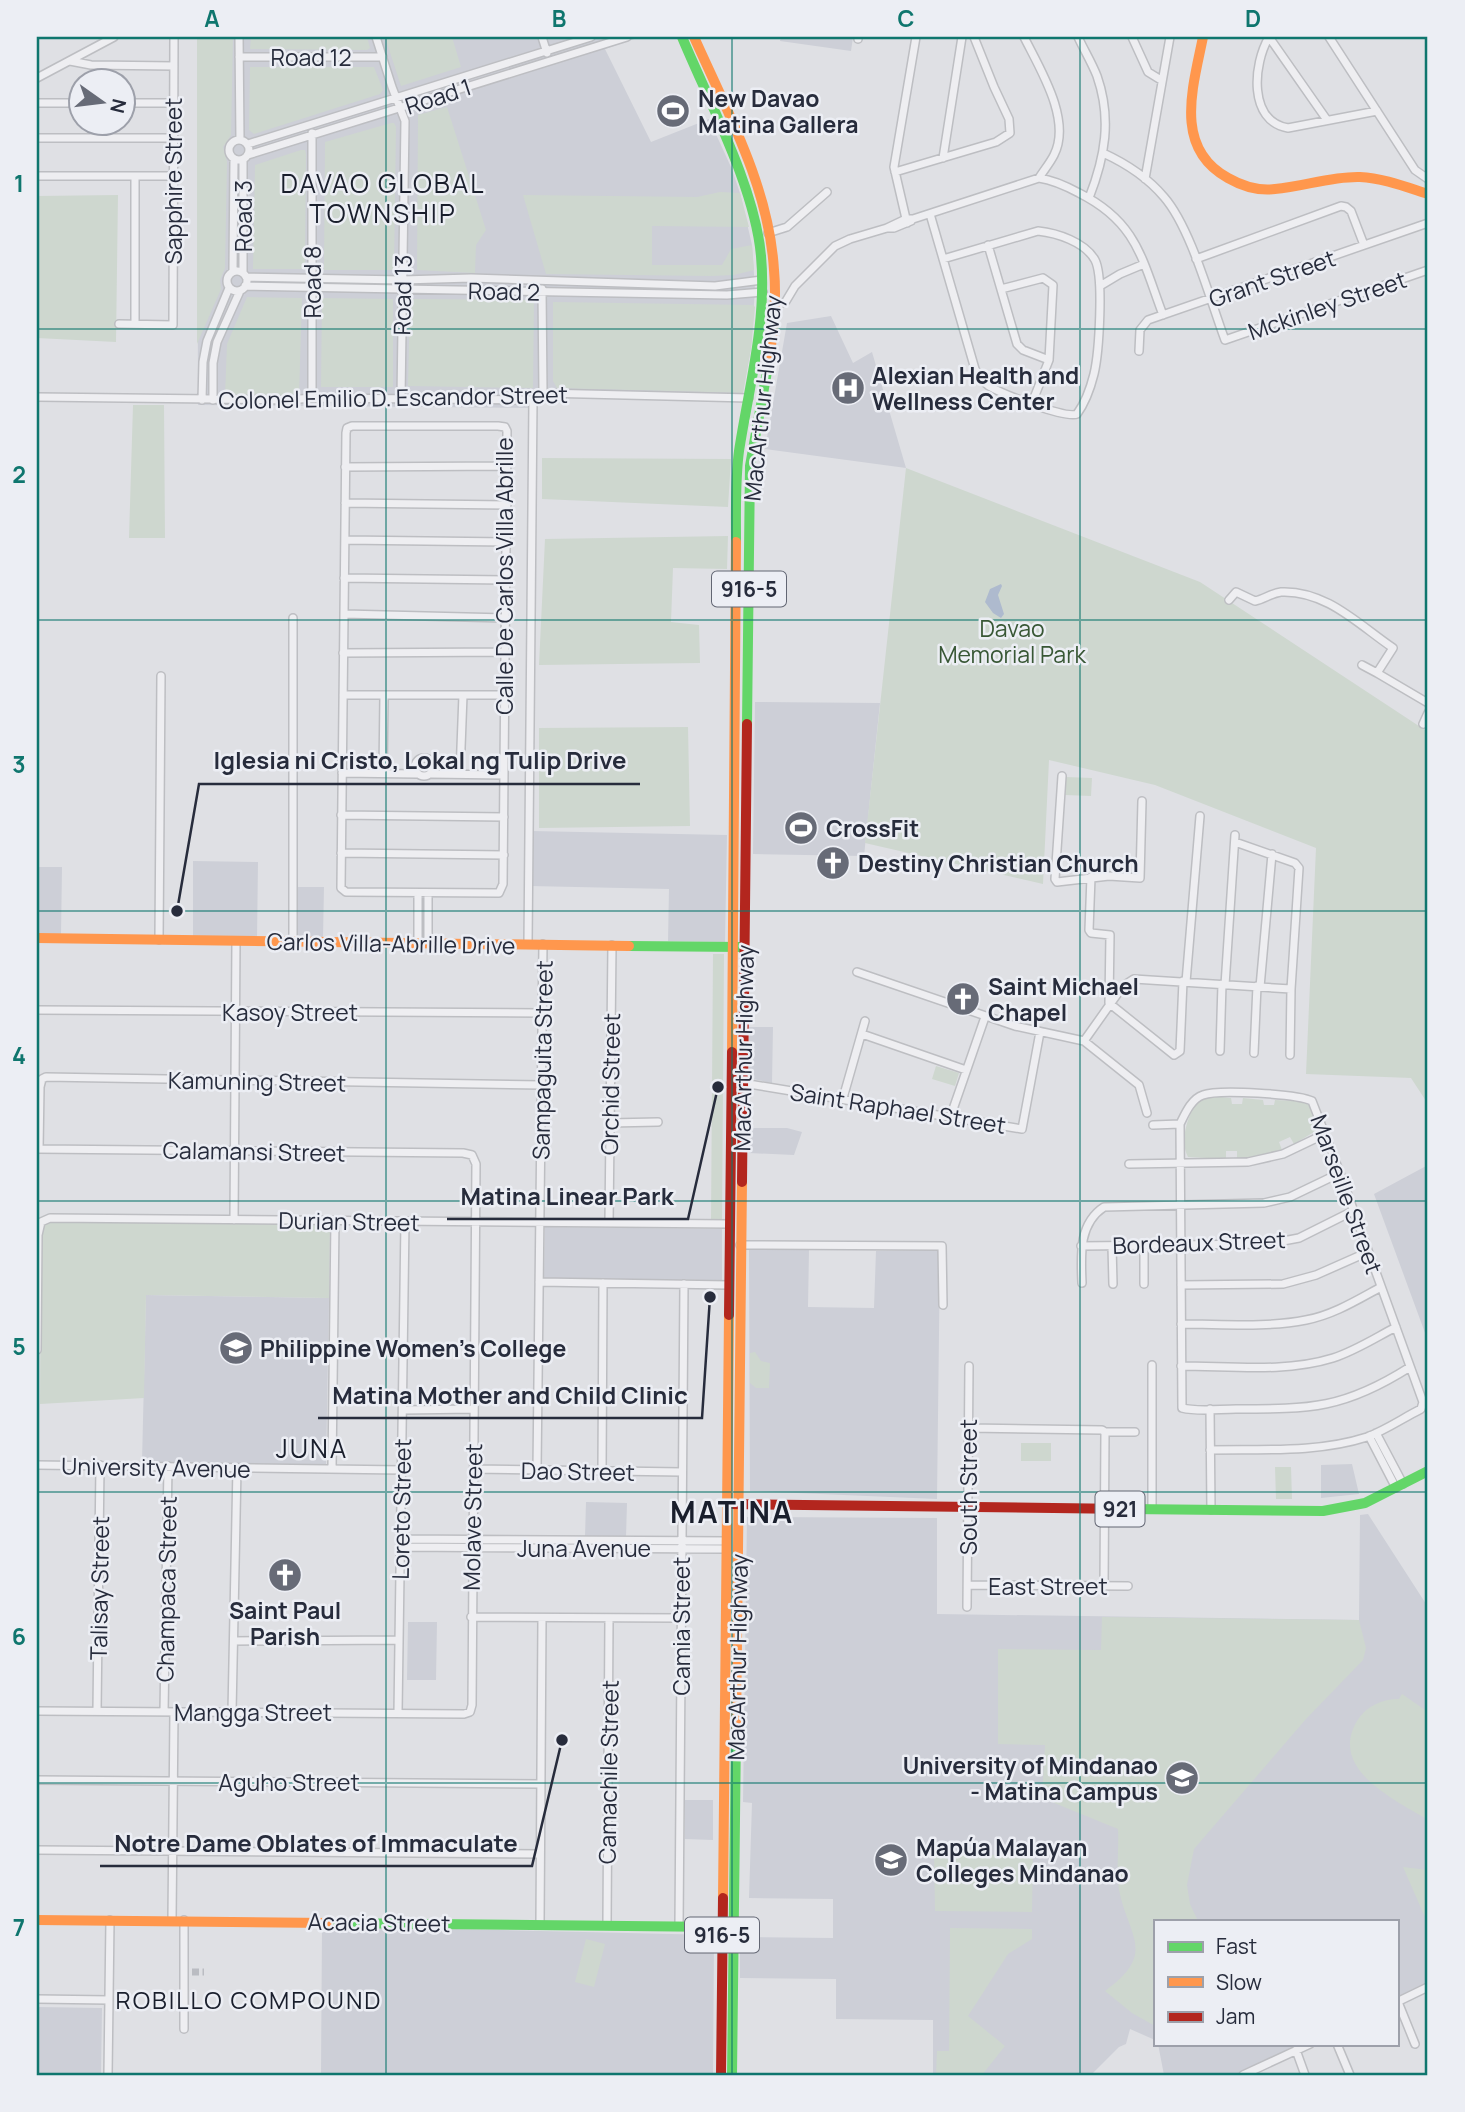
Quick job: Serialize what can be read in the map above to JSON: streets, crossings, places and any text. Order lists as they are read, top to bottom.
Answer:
{
  "streets": {
    "main road": [
      "MacArthur Highway",
      "916-5",
      "Carlos Villa-Abrille Drive",
      "921",
      "Acacia Street"
    ],
    "street": [
      "Road 12",
      "Road 1",
      "Sapphire Street",
      "Road 3",
      "Grant Street",
      "Road 8",
      "Road 2",
      "Road 13",
      "Mckinley Street",
      "Colonel Emilio D. Escandor Street",
      "Calle De Carlos Villa Abrille",
      "Kasoy Street",
      "Sampaguita Street",
      "Kamuning Street",
      "Orchid Street",
      "Saint Raphael Street",
      "Calamansi Street",
      "Marseille Street",
      "Durian Street",
      "Bordeaux Street",
      "University Avenue",
      "Dao Street",
      "South Street",
      "Loreto Street",
      "Molave Street",
      "Juna Avenue",
      "East Street",
      "Talisay Street",
      "Champaca Street",
      "Camia Street",
      "Mangga Street",
      "Camachile Street",
      "Aguho Street"
    ]
  },
  "crossings": [
    ["Road 1", "Road 3"],
    ["Road 1", "Road 8"],
    ["Road 1", "Road 13"],
    ["Road 3", "Road 2"],
    ["Grant Street", "Mckinley Street"],
    ["Road 8", "Road 2"],
    ["Road 8", "Colonel Emilio D. Escandor Street"],
    ["Road 2", "Road 13"],
    ["Road 2", "MacArthur Highway"],
    ["Road 13", "Colonel Emilio D. Escandor Street"],
    ["Colonel Emilio D. Escandor Street", "MacArthur Highway"],
    ["MacArthur Highway", "Carlos Villa-Abrille Drive"],
    ["MacArthur Highway", "Saint Raphael Street"],
    ["MacArthur Highway", "Durian Street"],
    ["MacArthur Highway", "921"],
    ["MacArthur Highway", "Juna Avenue"],
    ["MacArthur Highway", "Acacia Street"],
    ["Carlos Villa-Abrille Drive", "Sampaguita Street"],
    ["Carlos Villa-Abrille Drive", "Orchid Street"],
    ["Kasoy Street", "Sampaguita Street"],
    ["Sampaguita Street", "Kamuning Street"],
    ["Sampaguita Street", "Durian Street"],
    ["Sampaguita Street", "Dao Street"],
    ["Kamuning Street", "Calamansi Street"],
    ["Orchid Street", "Durian Street"],
    ["Calamansi Street", "Molave Street"],
    ["Marseille Street", "Bordeaux Street"],
    ["Durian Street", "Loreto Street"],
    ["Durian Street", "Molave Street"],
    ["University Avenue", "Loreto Street"],
    ["University Avenue", "Talisay Street"],
    ["University Avenue", "Champaca Street"],
    ["Dao Street", "Molave Street"],
    ["Dao Street", "Camia Street"],
    ["South Street", "921"],
    ["South Street", "East Street"],
    ["Loreto Street", "Juna Avenue"],
    ["Loreto Street", "Mangga Street"],
    ["Molave Street", "Juna Avenue"],
    ["Molave Street", "Mangga Street"],
    ["Juna Avenue", "Camia Street"],
    ["Talisay Street", "Mangga Street"],
    ["Champaca Street", "Mangga Street"],
    ["Champaca Street", "Aguho Street"],
    ["Champaca Street", "Acacia Street"],
    ["Camia Street", "Acacia Street"],
    ["Camachile Street", "Acacia Street"]
  ],
  "districts": [
    "DAVAO GLOBAL TOWNSHIP",
    "JUNA",
    "MATINA",
    "ROBILLO COMPOUND"
  ],
  "parks": ["Davao Memorial Park"],
  "places": {
    "sports": ["New Davao Matina Gallera", "CrossFit"],
    "hospital": ["Alexian Health and Wellness Center"],
    "church": ["Destiny Christian Church", "Saint Michael Chapel", "Saint Paul Parish"],
    "other": [
      "Iglesia ni Cristo, Lokal ng Tulip Drive",
      "Matina Linear Park",
      "Matina Mother and Child Clinic",
      "Notre Dame Oblates of Immaculate"
    ],
    "school or university": ["Philippine Women's College", "University of Mindanao - Matina Campus", "Mapúa Malayan Colleges Mindanao"]
  },
  "legend": ["Fast", "Slow", "Jam"],
  "north": "right",
  "grid": {
    "columns": [
      "A",
      "B",
      "C",
      "D"
    ],
    "rows": [
      "1",
      "2",
      "3",
      "4",
      "5",
      "6",
      "7"
    ]
  }
}
